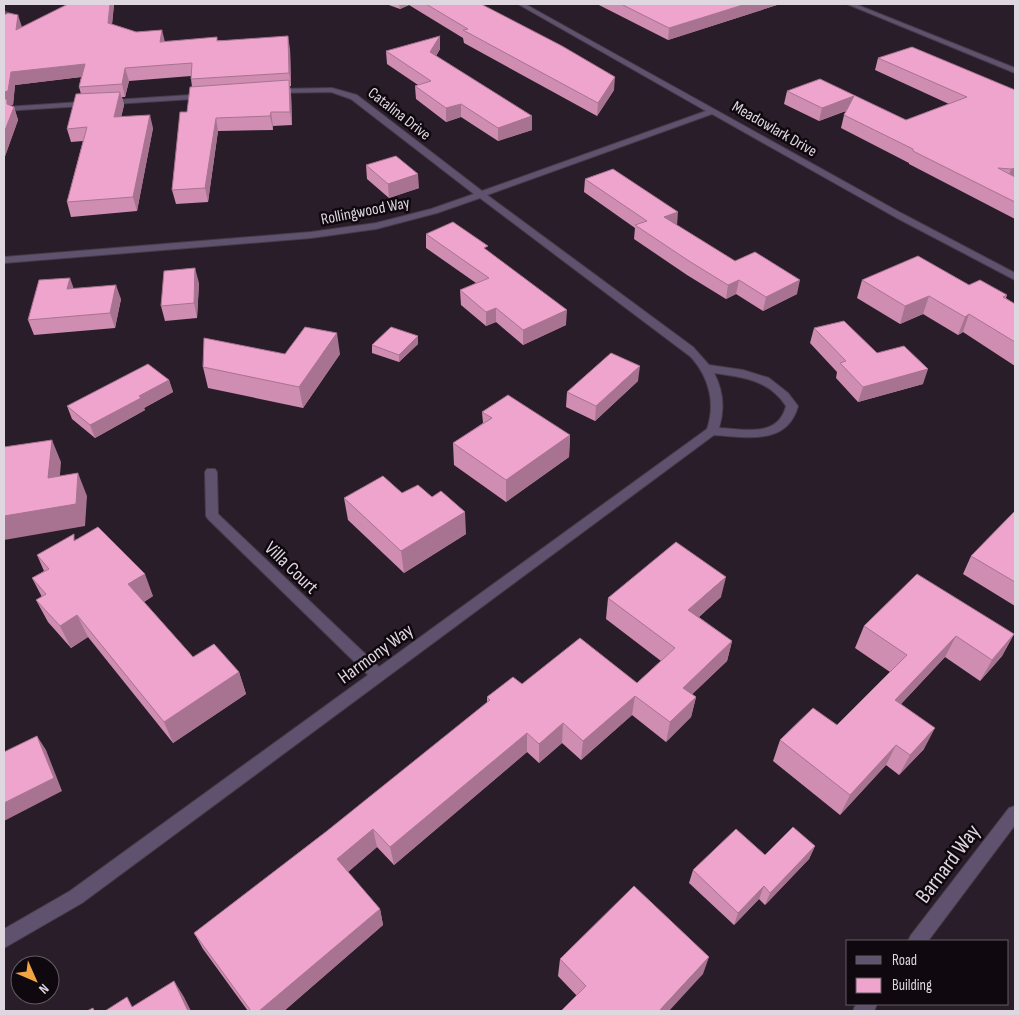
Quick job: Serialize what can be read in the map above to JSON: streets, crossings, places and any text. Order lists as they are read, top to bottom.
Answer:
{
  "streets": {
    "street": [
      "Catalina Drive",
      "Meadowlark Drive",
      "Rollingwood Way",
      "Villa Court",
      "Harmony Way",
      "Barnard Way"
    ]
  },
  "crossings": [
    ["Catalina Drive", "Rollingwood Way"],
    ["Meadowlark Drive", "Rollingwood Way"],
    ["Villa Court", "Harmony Way"]
  ],
  "legend": ["Road", "Building"],
  "north": "bottom right"
}
